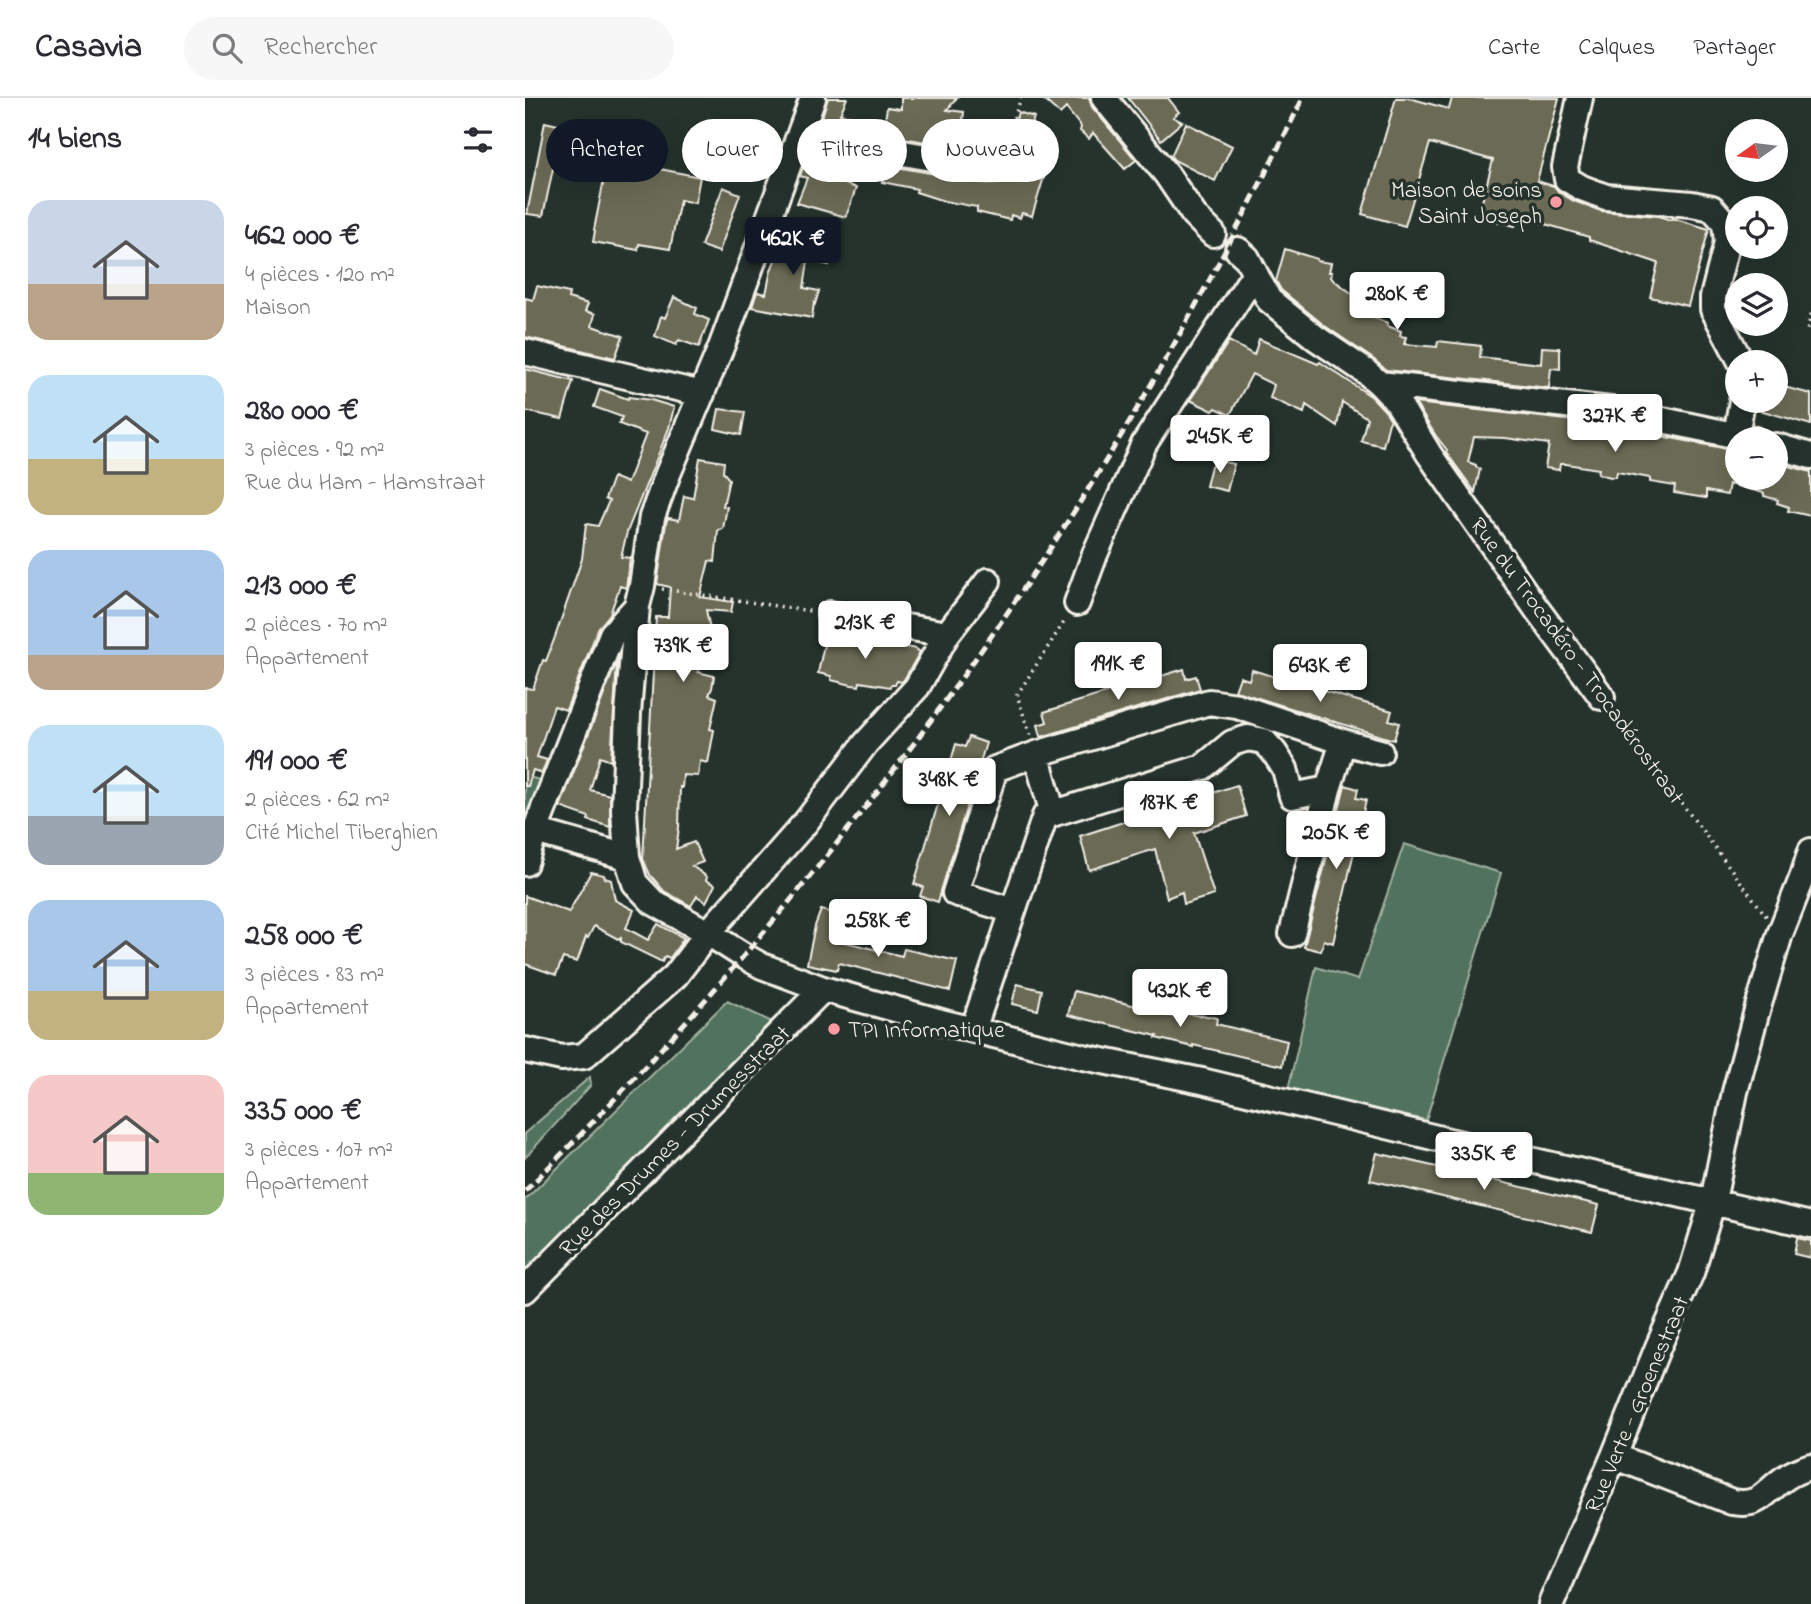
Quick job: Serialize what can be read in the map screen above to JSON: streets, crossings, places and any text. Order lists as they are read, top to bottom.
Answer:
{
  "streets": {
    "street": ["Rue du Trocadéro - Trocadérostraat", "Rue des Drumes - Drumesstraat", "Rue Verte - Groenestraat"]
  },
  "crossings": [
    ["Rue du Trocadéro - Trocadérostraat", "Rue Verte - Groenestraat"]
  ],
  "places": ["Maison de soins Saint Joseph", "TPI Informatique"],
  "north": "left",
  "page": {
    "header": "Casavia",
    "search": "Rechercher",
    "nav": ["Carte", "Calques", "Partager"],
    "heading": "14 biens",
    "map_buttons": ["+", "−"],
    "chip": [
      "Acheter",
      "Louer",
      "Filtres",
      "Nouveau"
    ],
    "list": [
      {
        "name": "462 000 €",
        "note": "4 pièces · 120 m² · Maison"
      },
      {
        "name": "280 000 €",
        "note": "3 pièces · 92 m² · Rue du Ham - Hamstraat"
      },
      {
        "name": "213 000 €",
        "note": "2 pièces · 70 m² · Appartement"
      },
      {
        "name": "191 000 €",
        "note": "2 pièces · 62 m² · Cité Michel Tiberghien"
      },
      {
        "name": "258 000 €",
        "note": "3 pièces · 83 m² · Appartement"
      },
      {
        "name": "335 000 €",
        "note": "3 pièces · 107 m² · Appartement"
      }
    ],
    "price": [
      "462K €",
      "280K €",
      "327K €",
      "245K €",
      "213K €",
      "739K €",
      "191K €",
      "643K €",
      "348K €",
      "187K €",
      "205K €",
      "258K €",
      "432K €",
      "335K €"
    ]
  }
}
